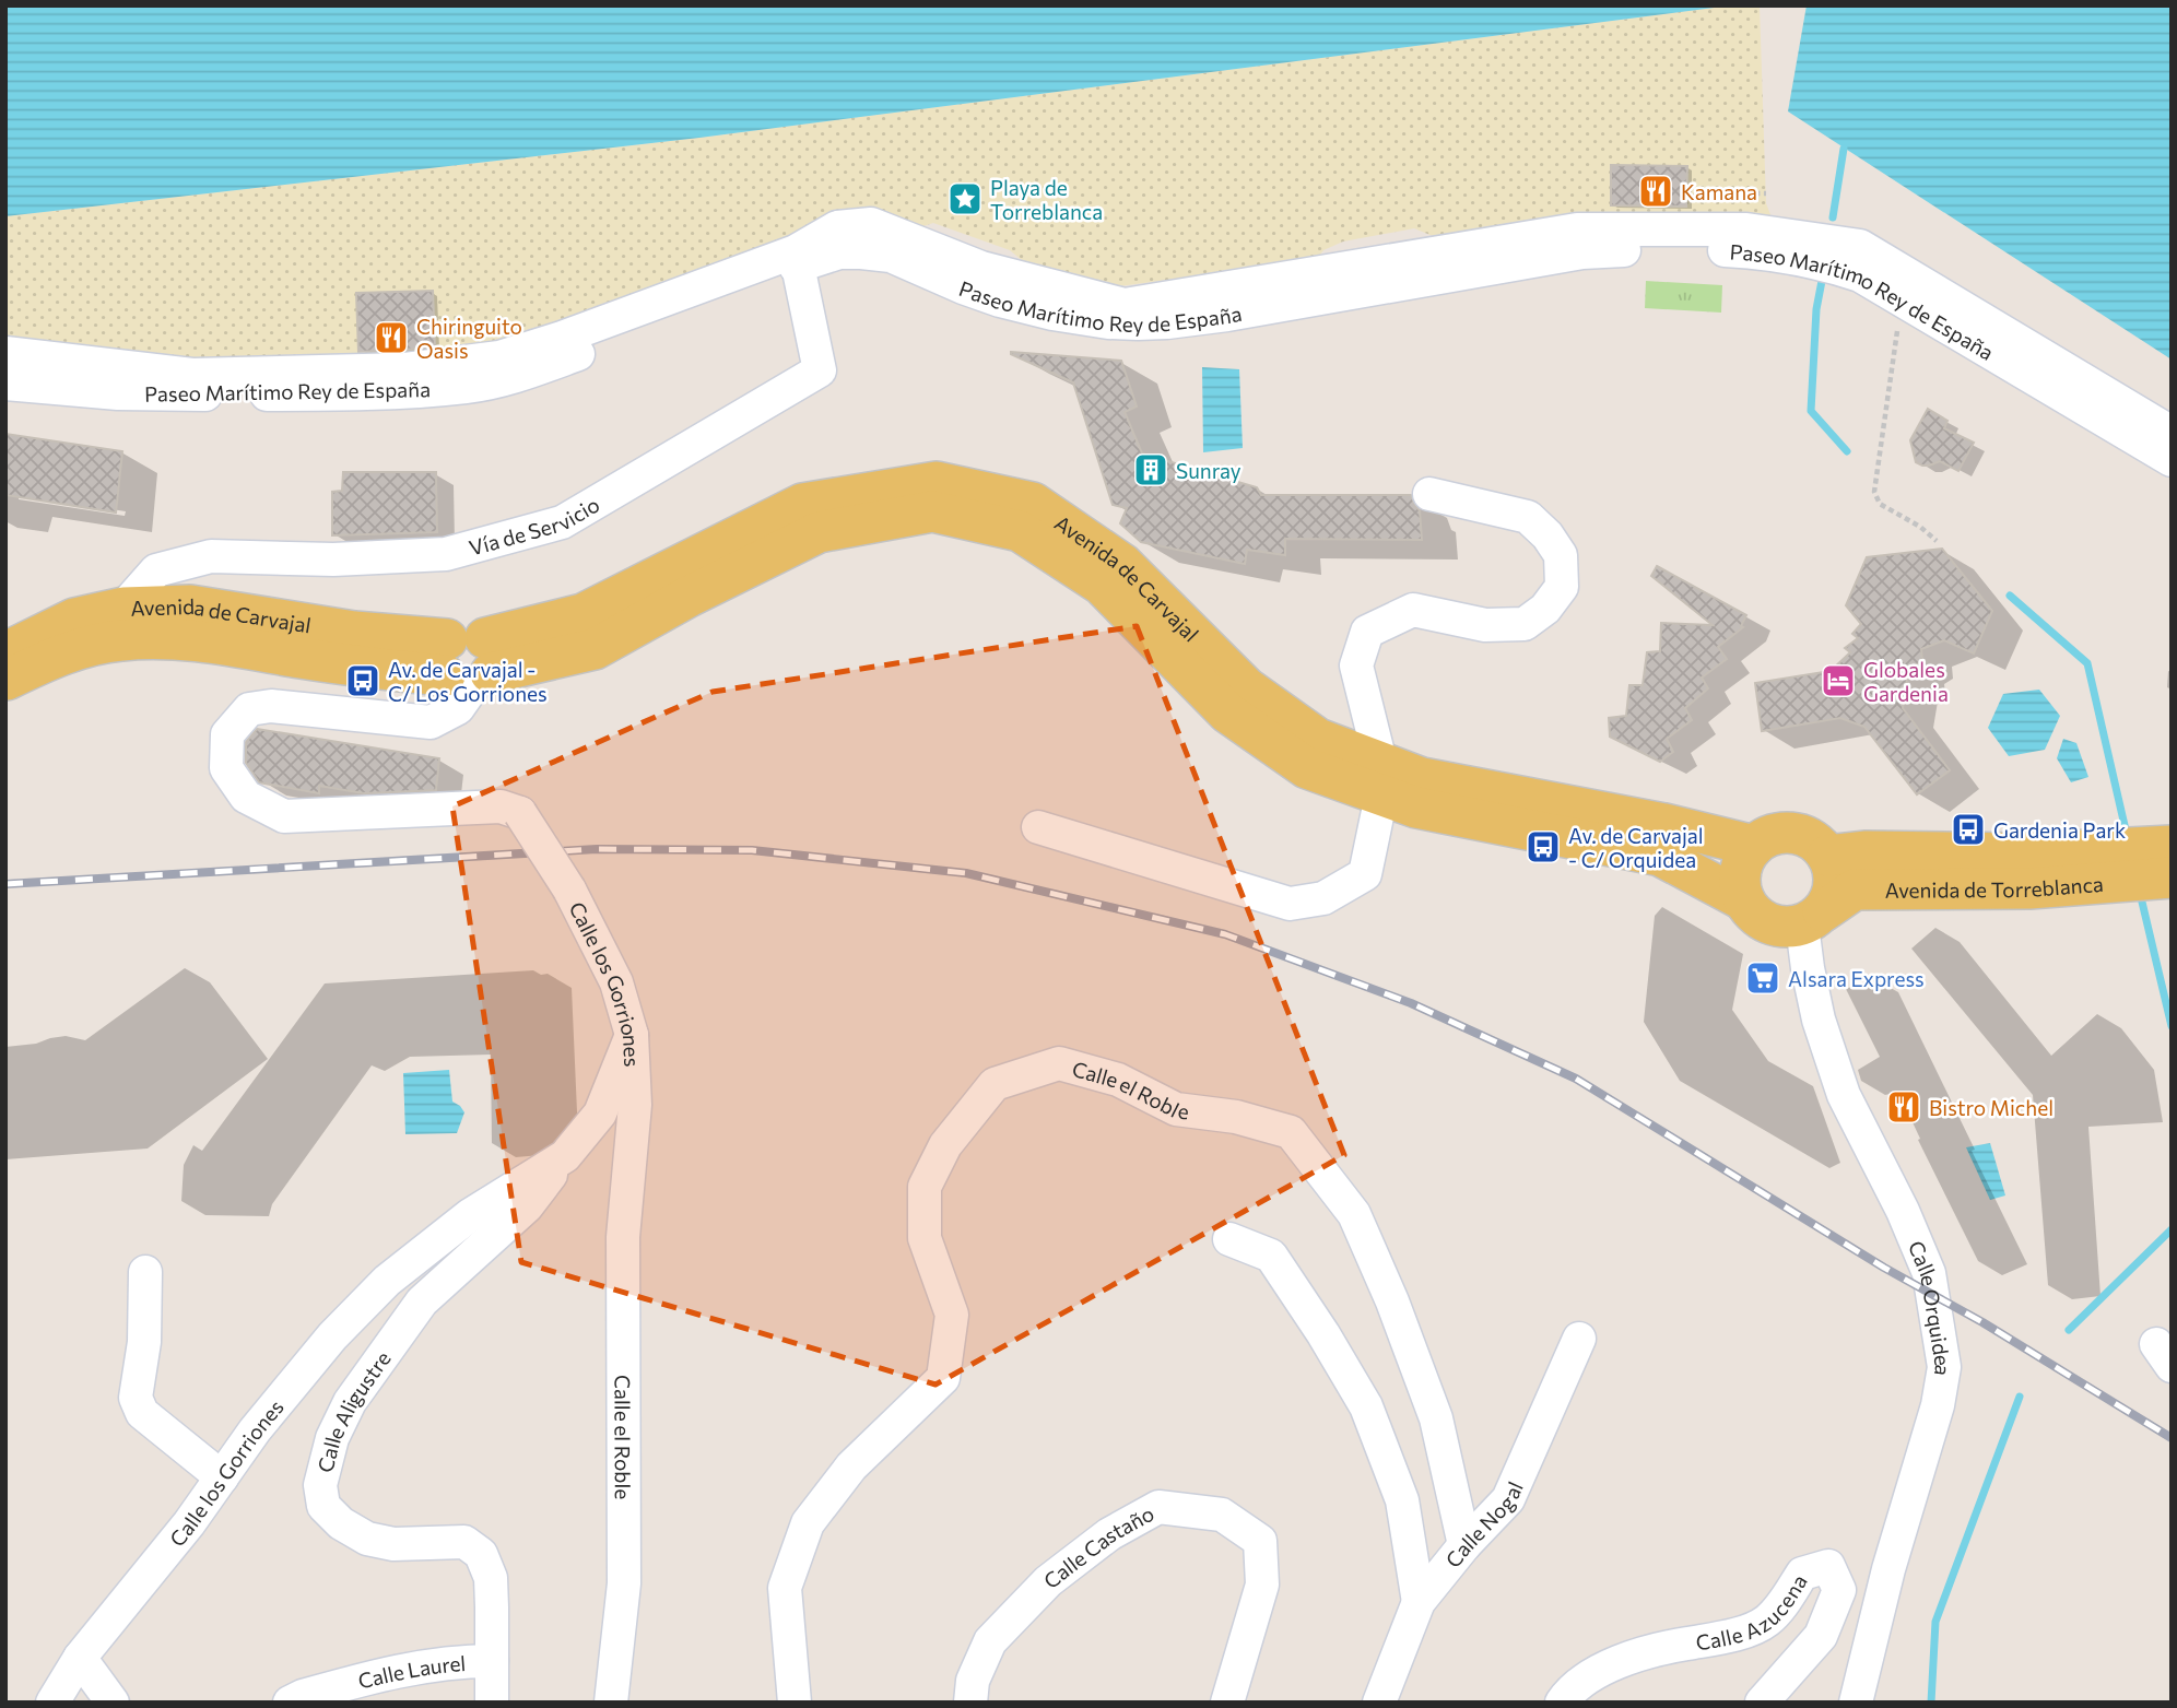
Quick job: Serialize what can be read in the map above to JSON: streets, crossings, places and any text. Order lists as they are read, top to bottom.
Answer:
{
  "streets": {
    "main road": ["Avenida de Carvajal", "Avenida de Torreblanca"],
    "street": [
      "Paseo Marítimo Rey de España",
      "Vía de Servicio",
      "Calle los Gorriones",
      "Calle el Roble",
      "Calle Orquidea",
      "Calle Aligustre",
      "Calle Nogal",
      "Calle Castaño",
      "Calle Azucena",
      "Calle Laurel"
    ]
  },
  "crossings": [
    ["Paseo Marítimo Rey de España", "Vía de Servicio"],
    ["Vía de Servicio", "Avenida de Carvajal"],
    ["Avenida de Carvajal", "Avenida de Torreblanca"],
    ["Avenida de Carvajal", "Calle los Gorriones"],
    ["Avenida de Carvajal", "Calle Orquidea"],
    ["Avenida de Torreblanca", "Calle Orquidea"],
    ["Calle los Gorriones", "Calle el Roble"],
    ["Calle los Gorriones", "Calle Aligustre"],
    ["Calle el Roble", "Calle Nogal"],
    ["Calle Aligustre", "Calle Laurel"]
  ],
  "places": {
    "restaurant": ["Kamana", "Chiringuito Oasis", "Bistro Michel"],
    "place": ["Playa de Torreblanca"],
    "building": ["Sunray"],
    "bus stop": ["Av. de Carvajal - C/ Los Gorriones", "Gardenia Park", "Av. de Carvajal - C/ Orquidea"],
    "hotel": ["Globales Gardenia"],
    "supermarket": ["Alsara Express"]
  }
}
